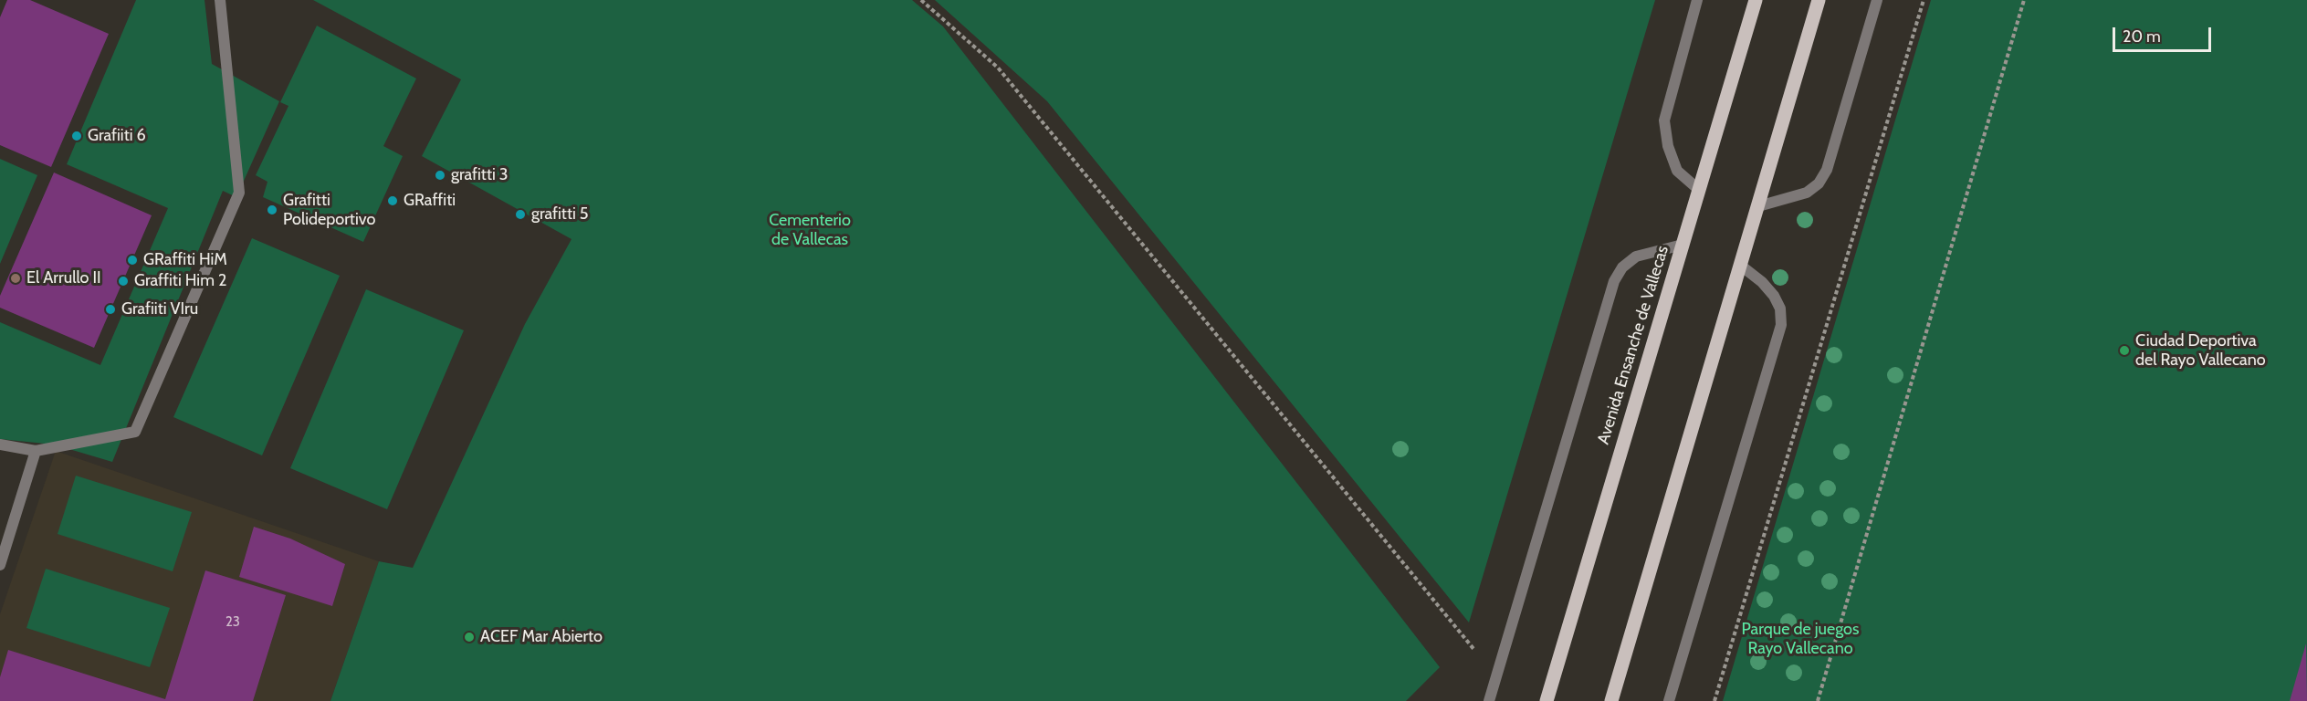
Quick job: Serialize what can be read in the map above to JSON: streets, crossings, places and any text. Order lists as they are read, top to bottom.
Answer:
{
  "streets": {
    "main road": ["Avenida Ensanche de Vallecas"]
  },
  "parks": ["Cementerio de Vallecas", "Parque de juegos Rayo Vallecano"],
  "places": [
    "Grafiiti 6",
    "grafitti 3",
    "GRaffiti",
    "Grafitti Polideportivo",
    "grafitti 5",
    "GRaffiti HiM",
    "El Arrullo II",
    "Graffiti Him 2",
    "Grafiiti VIru",
    "Ciudad Deportiva del Rayo Vallecano",
    "ACEF Mar Abierto"
  ],
  "house_numbers": ["23"],
  "scale_bar": "20 m"
}
